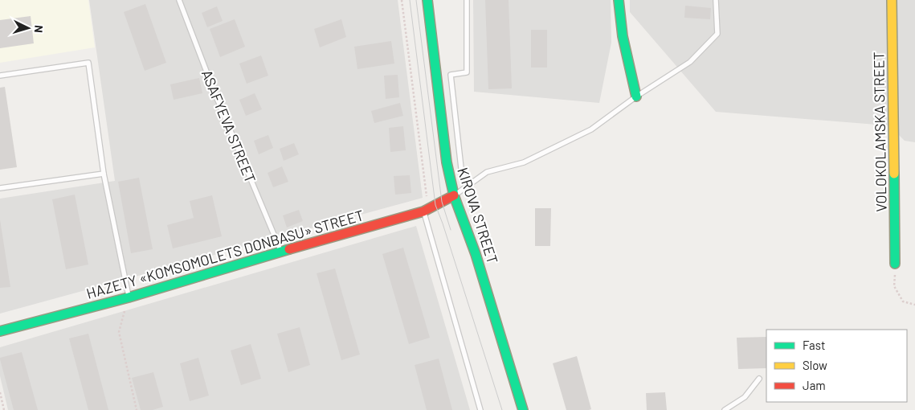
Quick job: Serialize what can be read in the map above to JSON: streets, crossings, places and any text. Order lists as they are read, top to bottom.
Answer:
{
  "streets": {
    "street": ["VOLOKOLAMSKA STREET", "KIROVA STREET", "HAZETY «KOMSOMOLETS DONBASU» STREET"],
    "lane": ["ASAFYEVA STREET"]
  },
  "crossings": [
    ["ASAFYEVA STREET", "HAZETY «KOMSOMOLETS DONBASU» STREET"],
    ["KIROVA STREET", "HAZETY «KOMSOMOLETS DONBASU» STREET"]
  ],
  "legend": ["Fast", "Slow", "Jam"],
  "north": "right"
}
